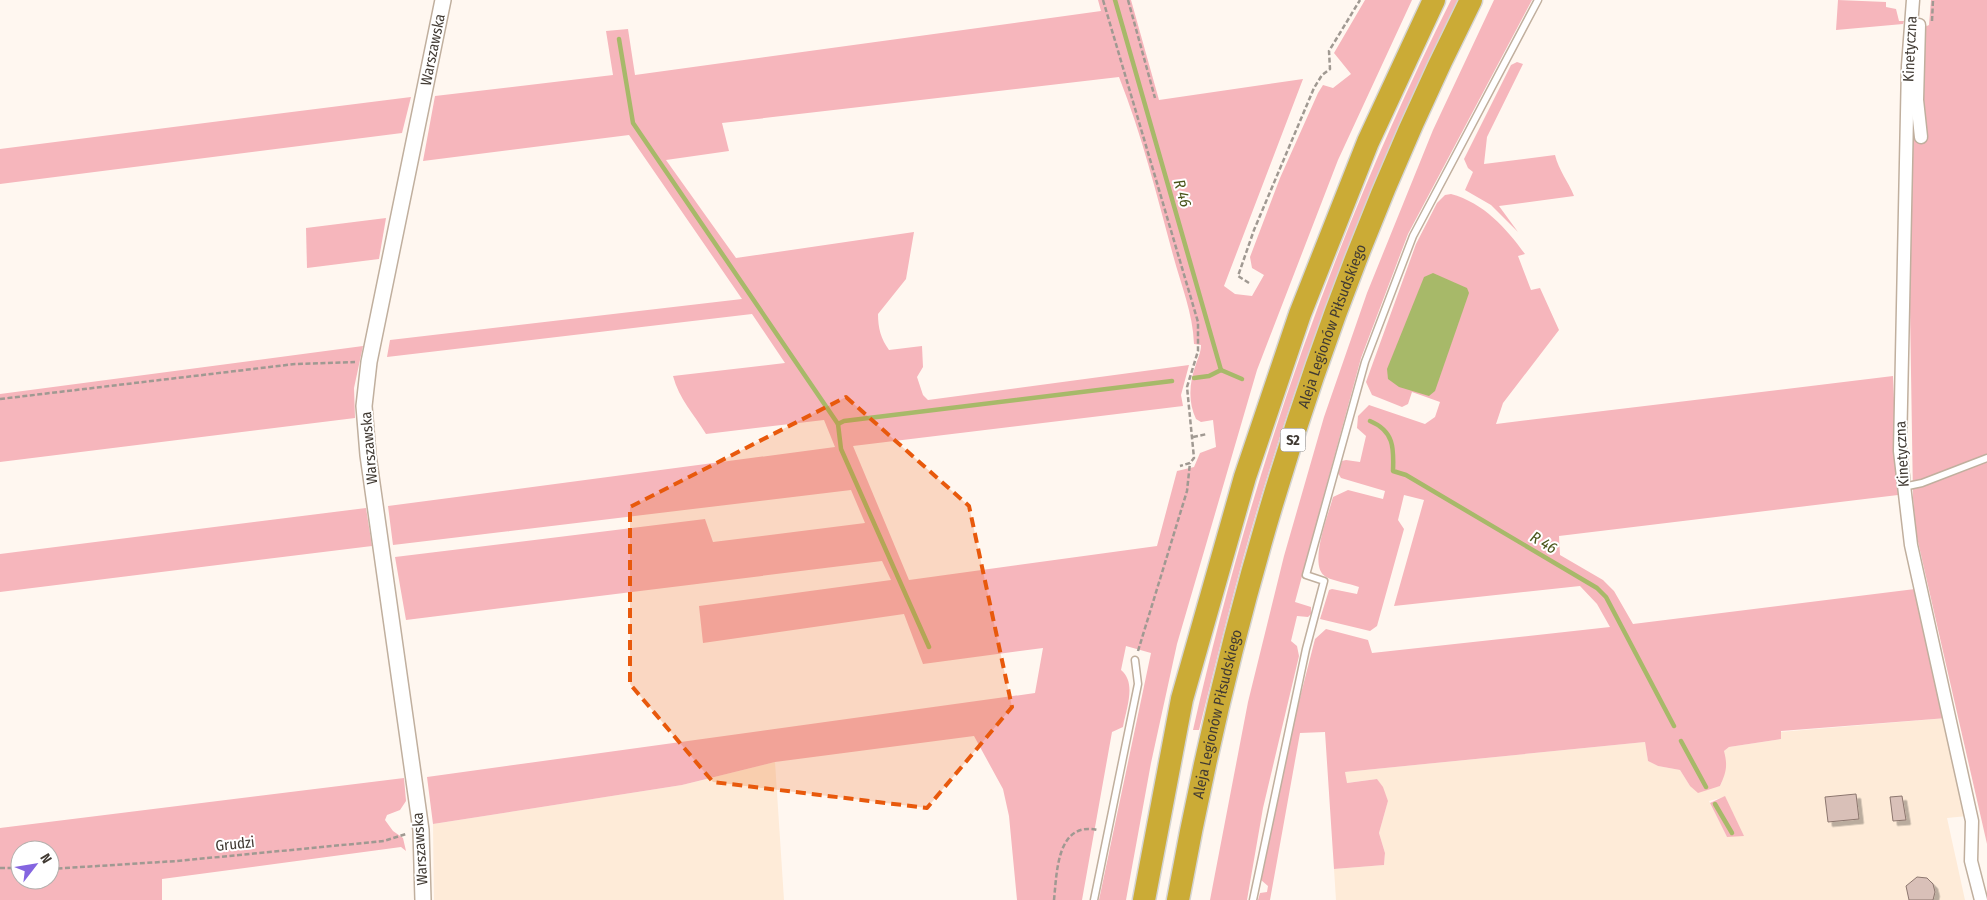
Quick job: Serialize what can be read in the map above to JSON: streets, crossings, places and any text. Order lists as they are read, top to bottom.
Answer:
{
  "streets": {
    "highway": ["Aleja Legionów Piłsudskiego", "S2"],
    "street": ["Kinetyczna", "Warszawska"],
    "path": ["Grudzi"]
  },
  "crossings": [
    ["Warszawska", "Grudzi"]
  ],
  "water": ["R 46"],
  "north": "top right"
}
